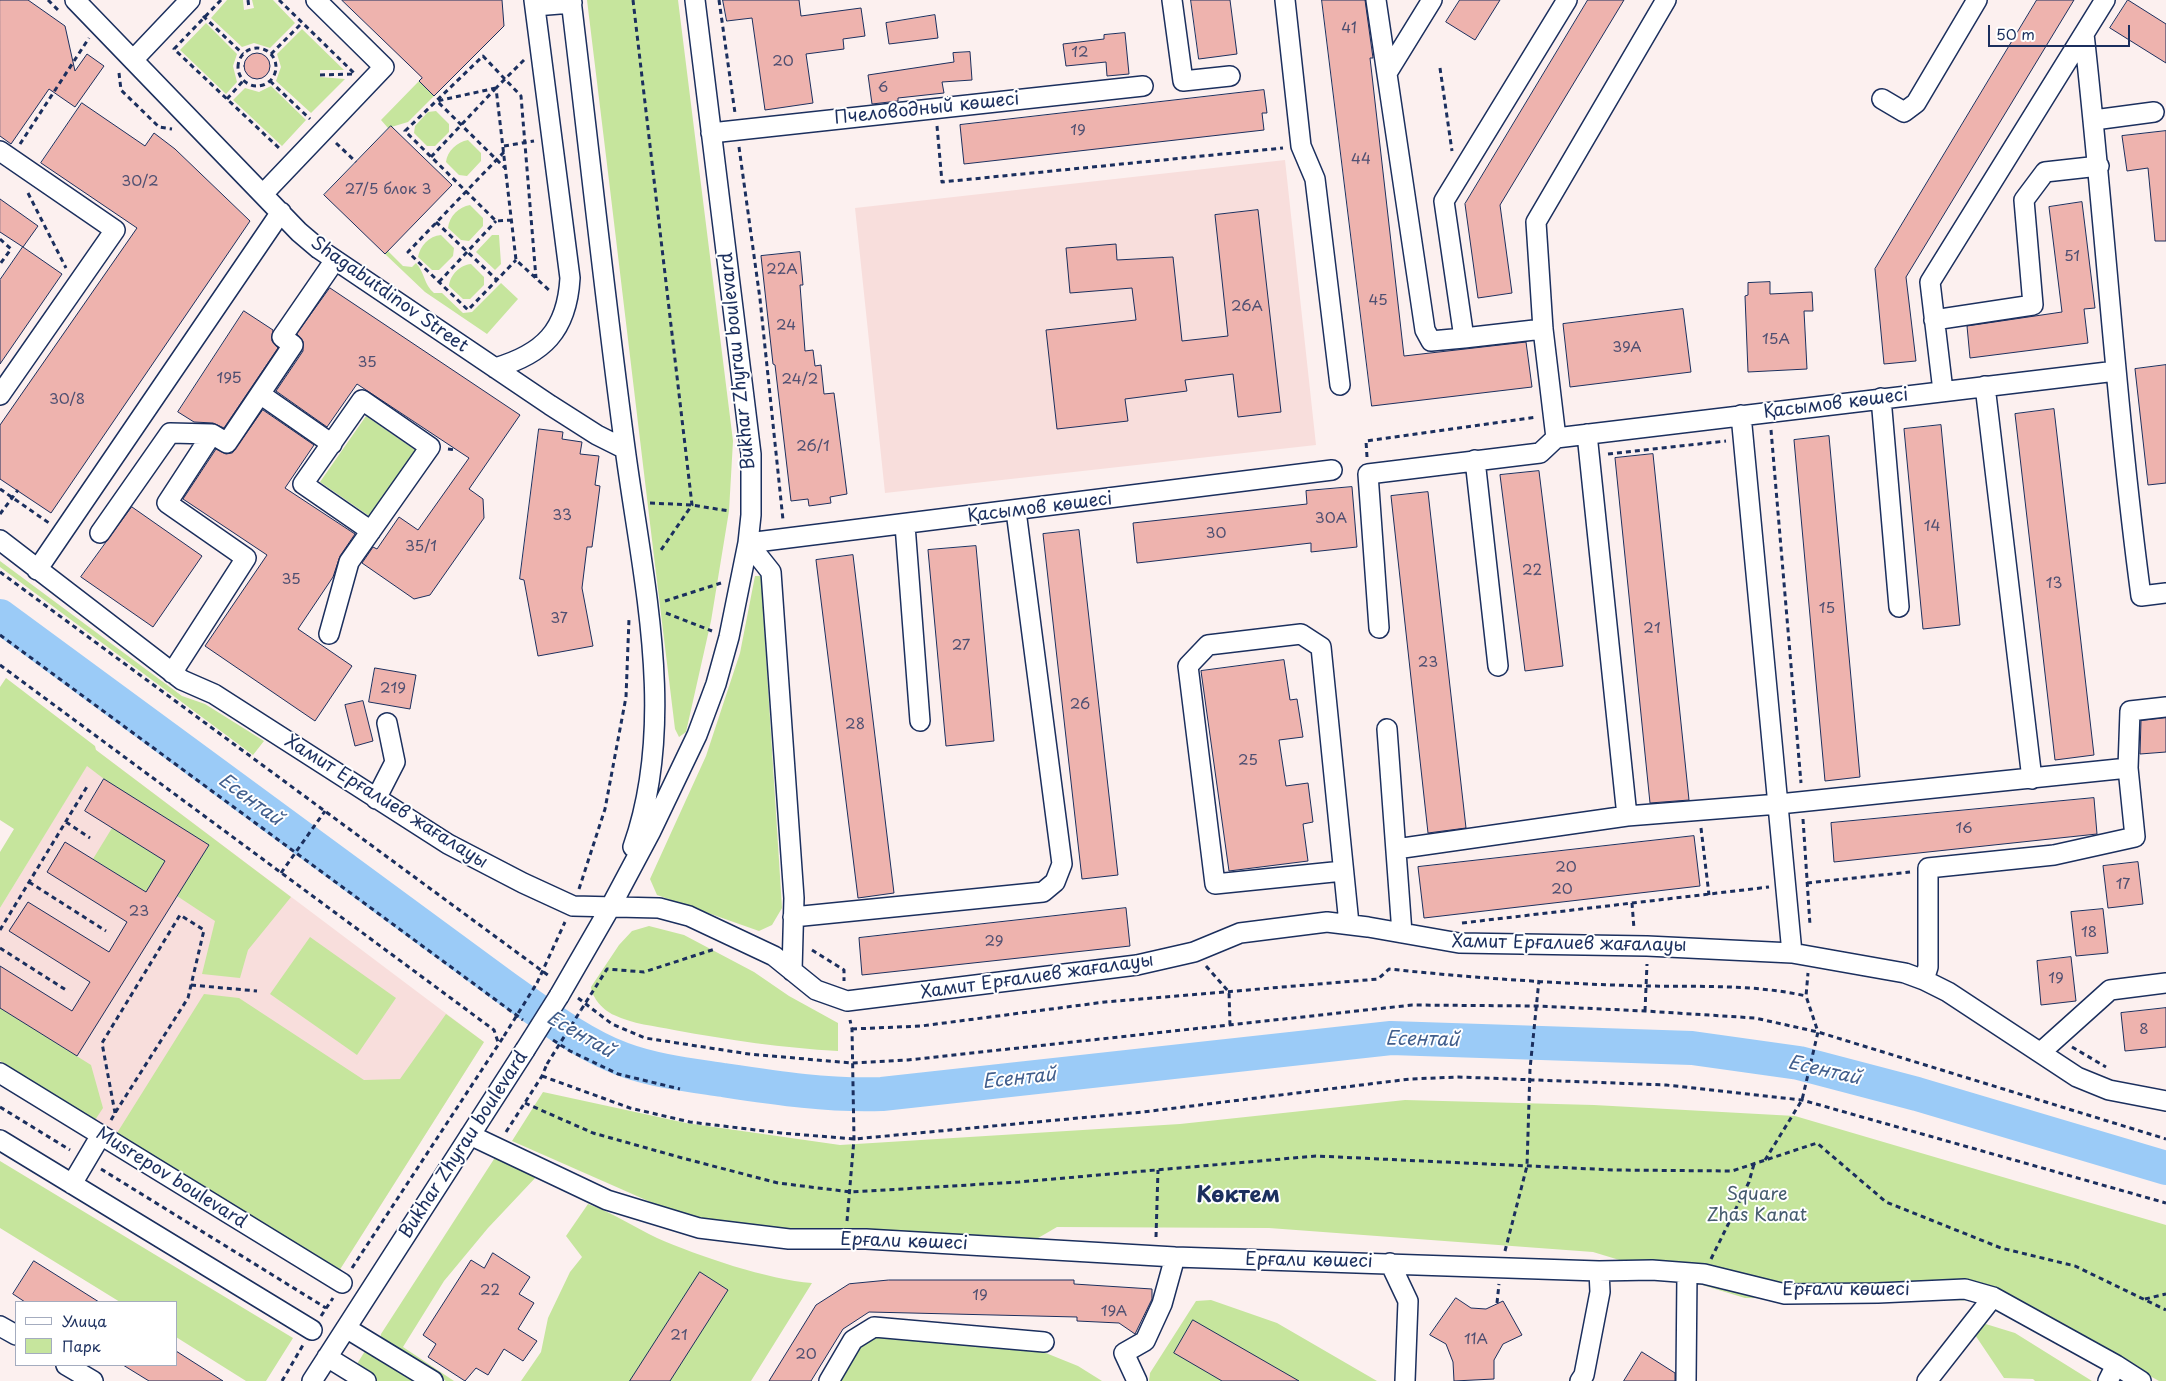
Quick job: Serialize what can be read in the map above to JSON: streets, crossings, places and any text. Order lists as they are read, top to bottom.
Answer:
{
  "streets": {
    "street": [
      "Пчеловодный көшесі",
      "Shagabutdinov Street",
      "Bukhar Zhyrau boulevard",
      "Қасымов көшесі",
      "Хамит Ерғалиев жағалауы",
      "Musrepov boulevard",
      "Ерғали көшесі"
    ]
  },
  "crossings": [
    ["Пчеловодный көшесі", "Bukhar Zhyrau boulevard"],
    ["Shagabutdinov Street", "Bukhar Zhyrau boulevard"],
    ["Bukhar Zhyrau boulevard", "Қасымов көшесі"],
    ["Bukhar Zhyrau boulevard", "Хамит Ерғалиев жағалауы"],
    ["Bukhar Zhyrau boulevard", "Ерғали көшесі"]
  ],
  "districts": ["Көктем"],
  "water": ["Есентай"],
  "parks": ["Square Zhas Kanat"],
  "house_numbers": [
    "41",
    "12",
    "20",
    "6",
    "19",
    "44",
    "30/2",
    "27/5 блок 3",
    "51",
    "22А",
    "45",
    "26А",
    "24",
    "15А",
    "39А",
    "35",
    "195",
    "24/2",
    "30/8",
    "26/1",
    "33",
    "30А",
    "14",
    "30",
    "35/1",
    "22",
    "35",
    "13",
    "15",
    "37",
    "21",
    "27",
    "23",
    "219",
    "26",
    "28",
    "25",
    "16",
    "20",
    "17",
    "20",
    "23",
    "18",
    "29",
    "19",
    "8",
    "22",
    "19",
    "19А",
    "21",
    "11А",
    "20"
  ],
  "legend": ["Улица", "Парк"],
  "scale_bar": "50 m"
}
